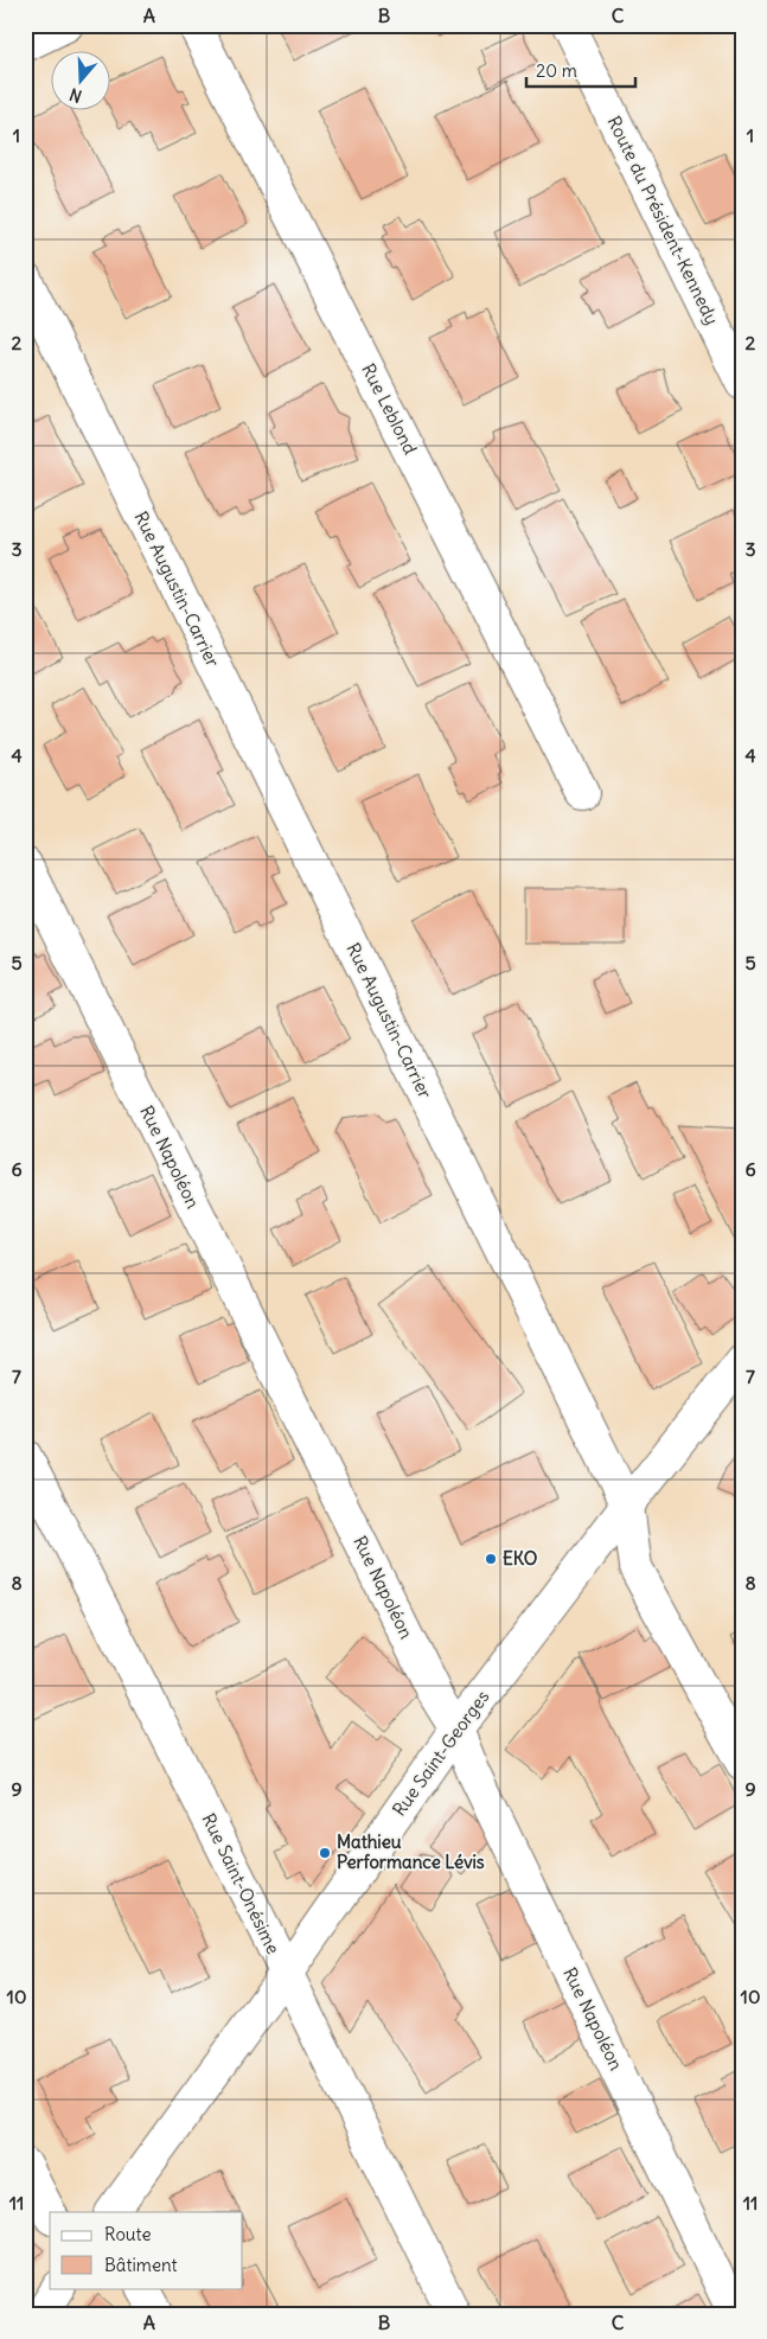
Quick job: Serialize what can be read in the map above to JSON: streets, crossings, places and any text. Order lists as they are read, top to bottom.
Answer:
{
  "streets": {
    "street": [
      "Route du Président-Kennedy",
      "Rue Leblond",
      "Rue Augustin-Carrier",
      "Rue Napoléon",
      "Rue Saint-Georges",
      "Rue Saint-Onésime"
    ]
  },
  "crossings": [
    ["Rue Augustin-Carrier", "Rue Saint-Georges"],
    ["Rue Napoléon", "Rue Saint-Georges"],
    ["Rue Saint-Georges", "Rue Saint-Onésime"]
  ],
  "places": ["EKO", "Mathieu Performance Lévis"],
  "legend": ["Route", "Bâtiment"],
  "scale_bar": "20 m",
  "north": "bottom",
  "grid": {
    "columns": ["A", "B", "C"],
    "rows": [
      "1",
      "2",
      "3",
      "4",
      "5",
      "6",
      "7",
      "8",
      "9",
      "10",
      "11"
    ]
  }
}
